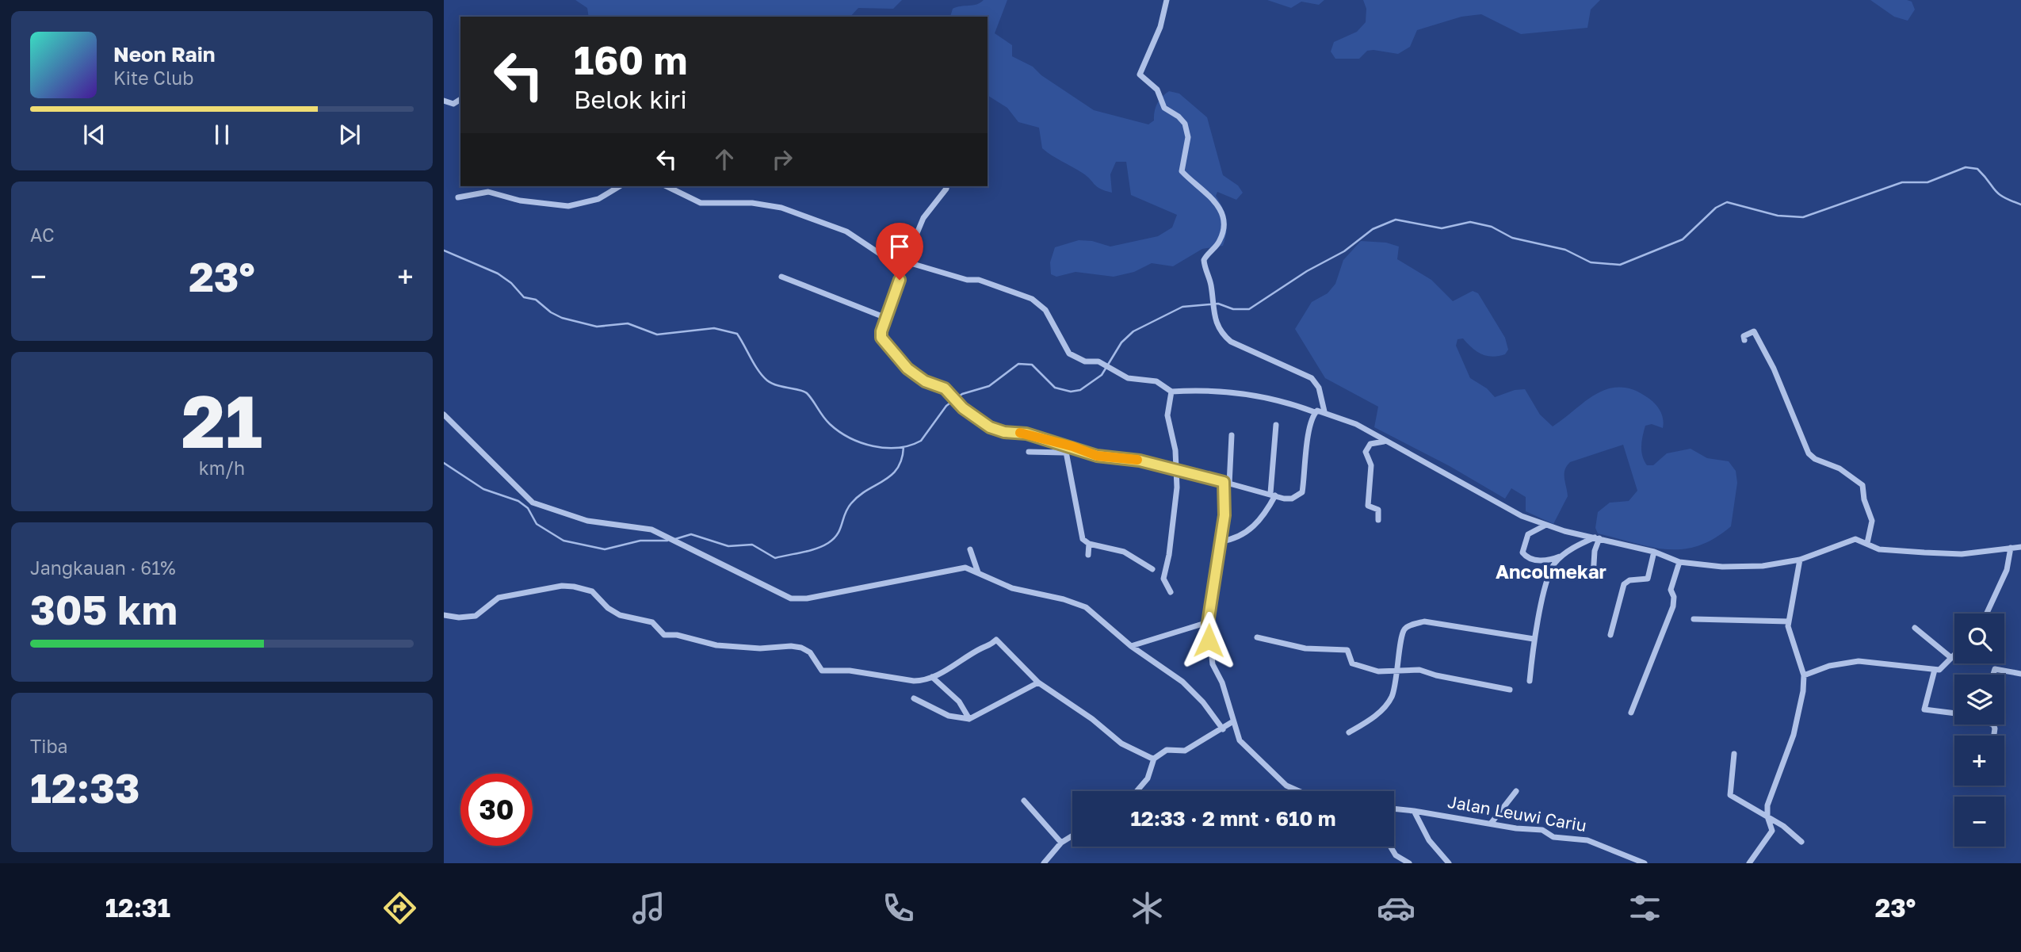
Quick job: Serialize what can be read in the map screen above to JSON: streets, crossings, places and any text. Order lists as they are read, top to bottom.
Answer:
{
  "streets": {
    "street": ["Jalan Leuwi Cariu"]
  },
  "districts": ["Ancolmekar"],
  "page": {
    "turn": ["160 m", "Belok kiri"],
    "song": ["Neon Rain", "Kite Club"],
    "tile": [
      "AC",
      ["21", "km/h"],
      ["Jangkauan · 61%", "305 km"],
      ["Tiba", "12:33"]
    ],
    "heat": ["−", "23°", "+"],
    "map_buttons": ["+", "−"],
    "limit": "30",
    "trip": "12:33 · 2 mnt · 610 m",
    "tabs": ["12:31", "23°"]
  }
}
